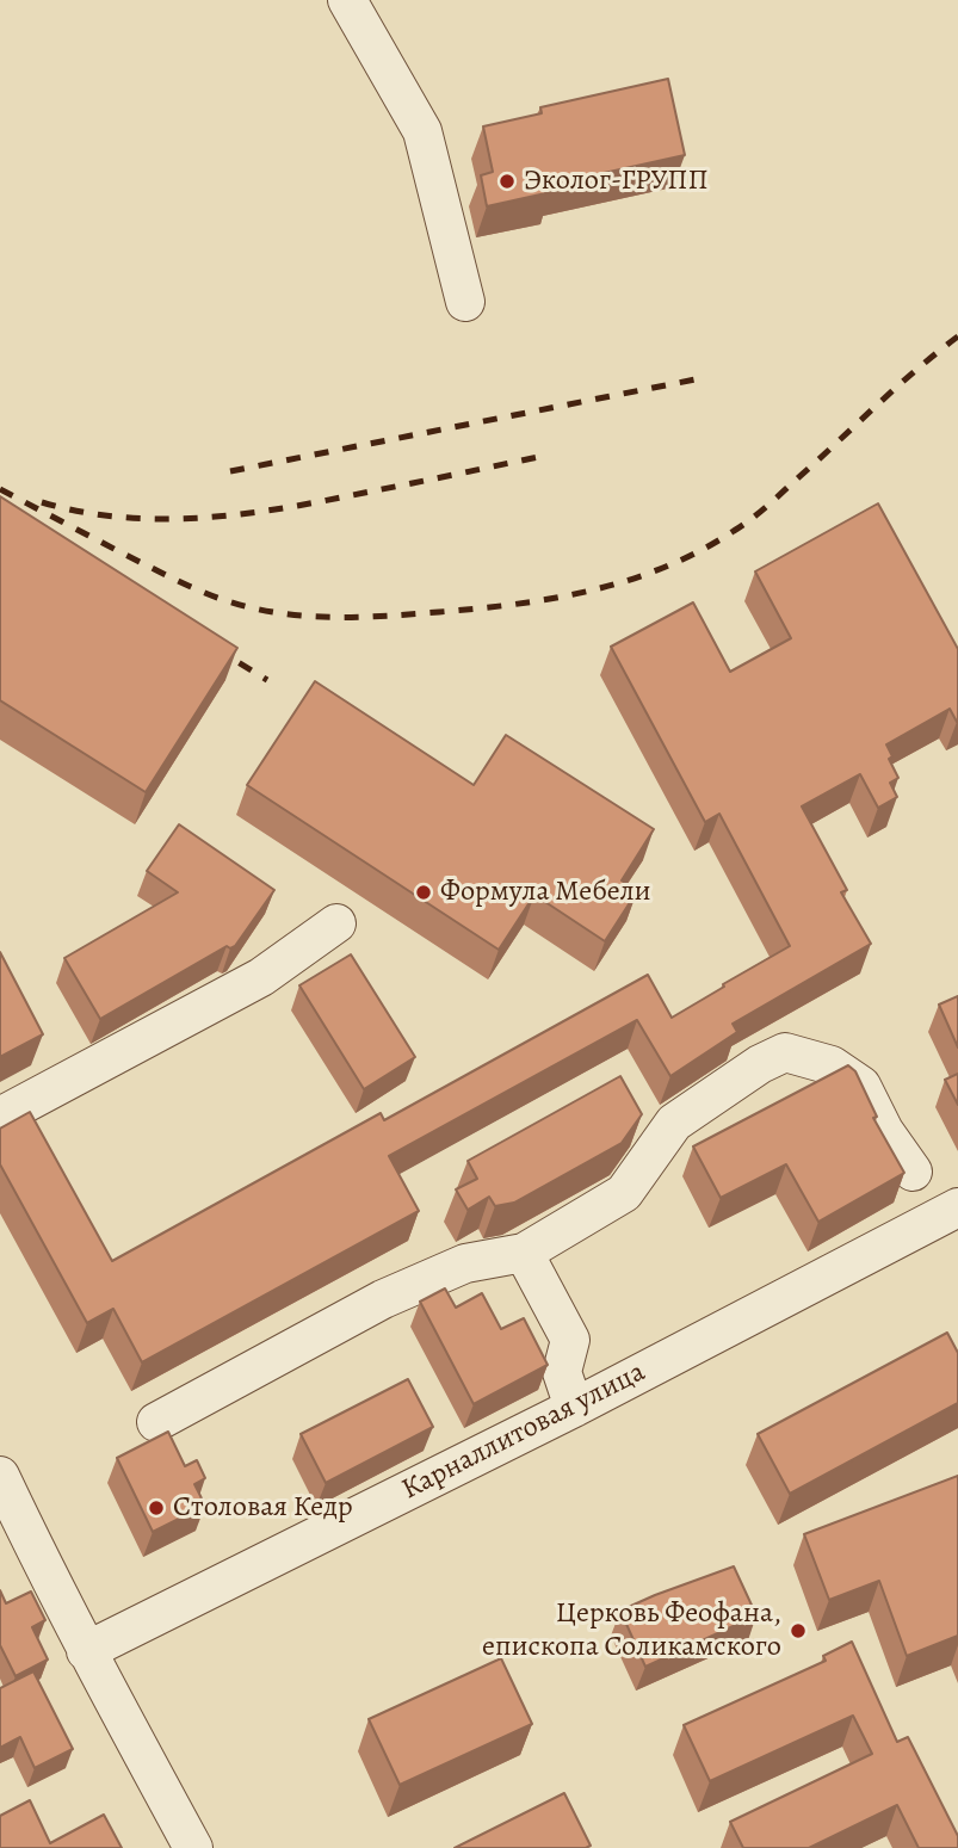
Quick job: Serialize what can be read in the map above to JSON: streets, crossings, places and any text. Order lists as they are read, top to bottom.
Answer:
{
  "streets": {
    "street": ["Карналлитовая улица"]
  },
  "places": [
    "Эколог-ГРУПП",
    "Формула Мебели",
    "Столовая Кедр",
    "Церковь Феофана, епископа Соликамского"
  ]
}
